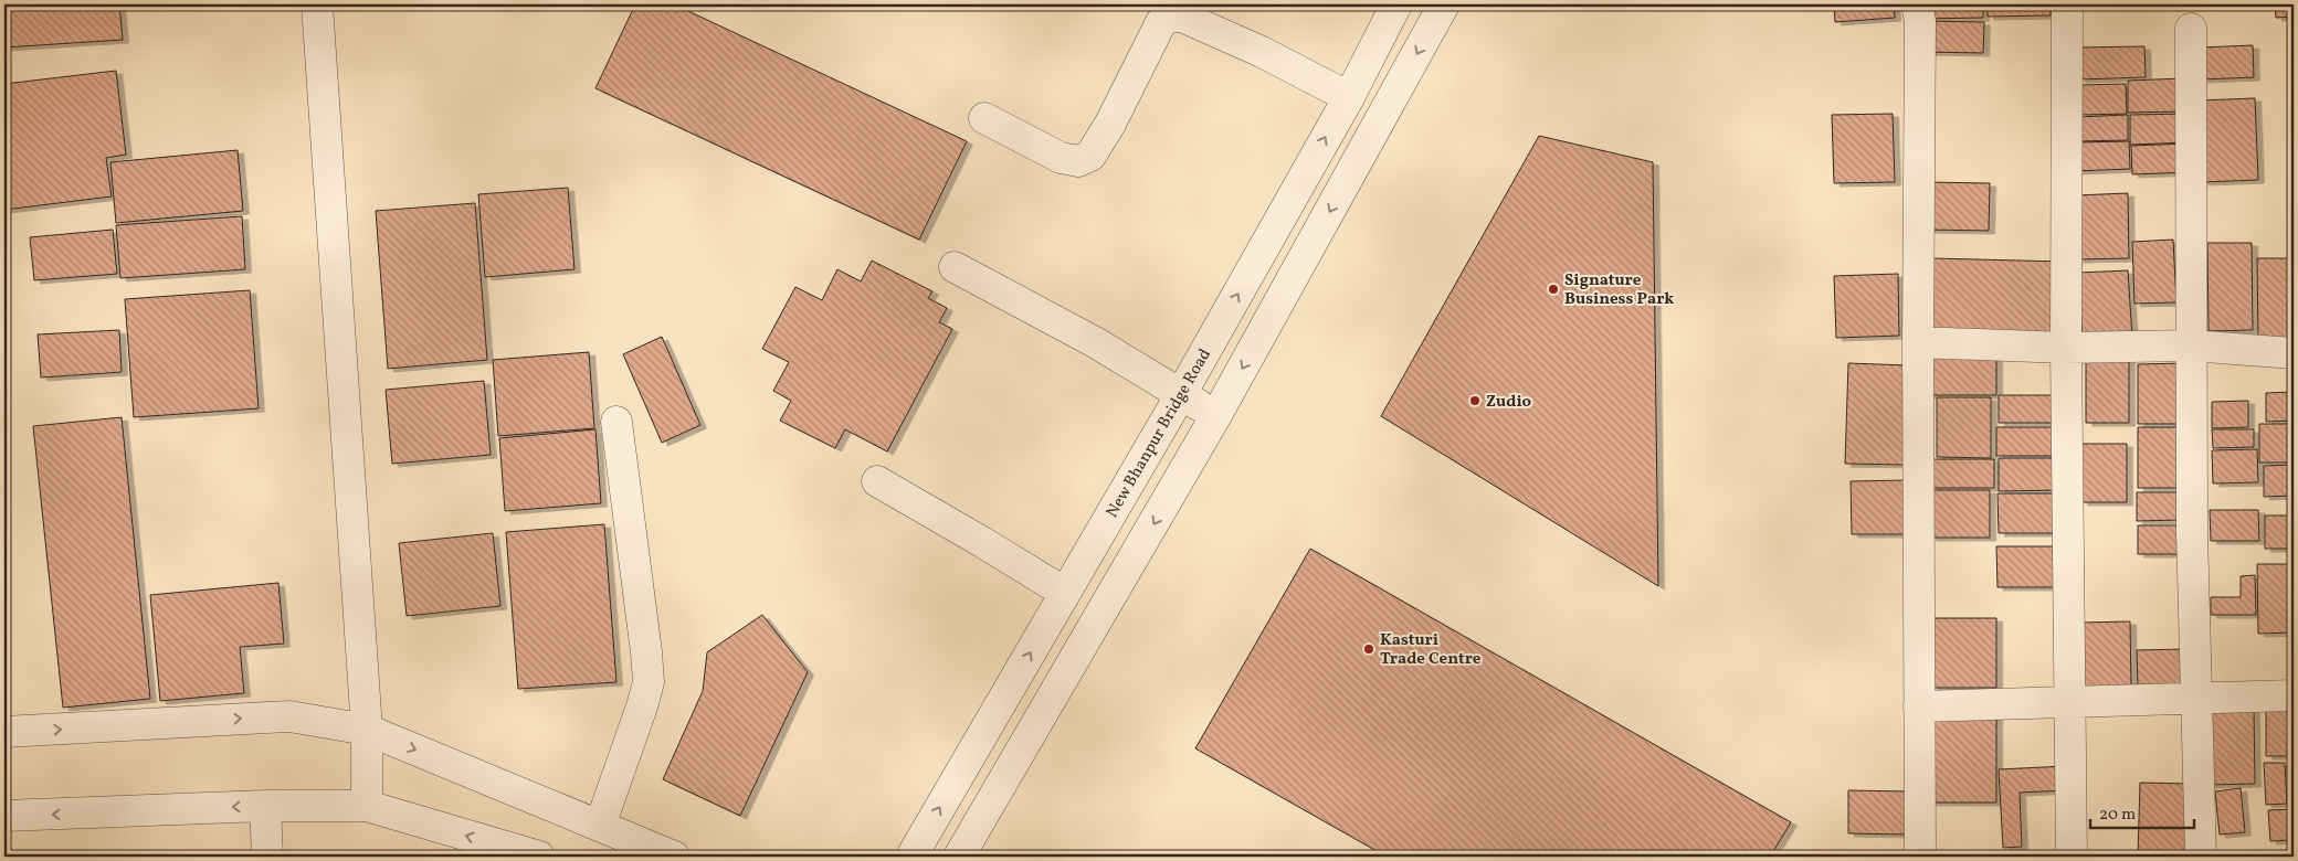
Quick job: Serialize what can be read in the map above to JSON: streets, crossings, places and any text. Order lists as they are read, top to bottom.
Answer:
{
  "streets": {
    "street": ["New Bhanpur Bridge Road"]
  },
  "places": ["Signature Business Park", "Zudio", "Kasturi Trade Centre"],
  "scale_bar": "20 m"
}
